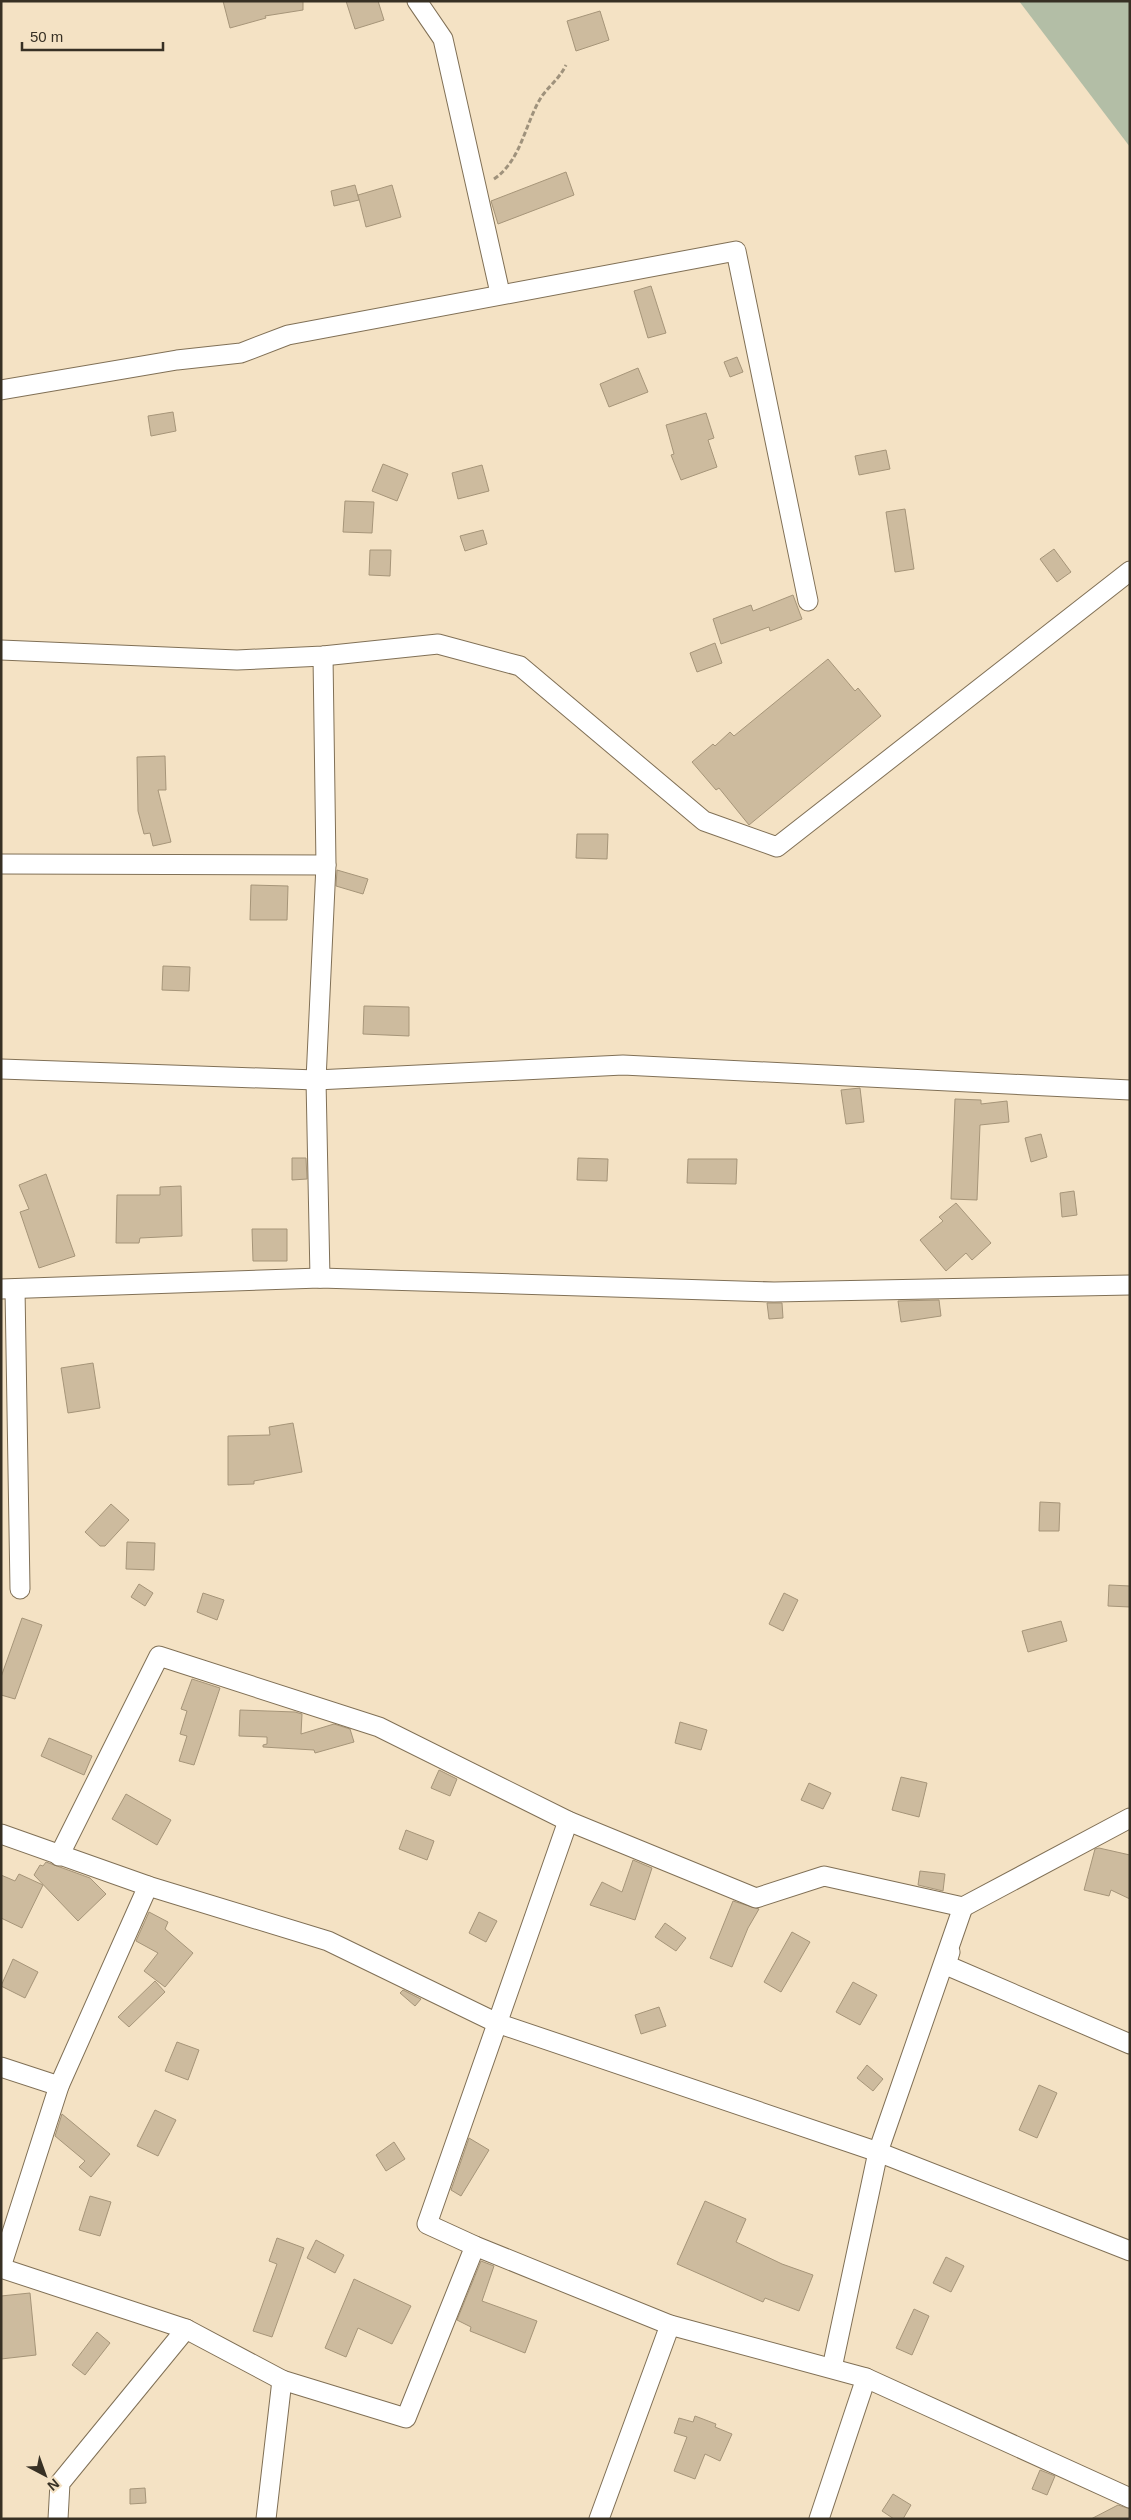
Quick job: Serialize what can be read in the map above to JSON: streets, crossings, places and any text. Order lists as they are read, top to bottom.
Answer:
{
  "scale_bar": "50 m",
  "north": "bottom right"
}
